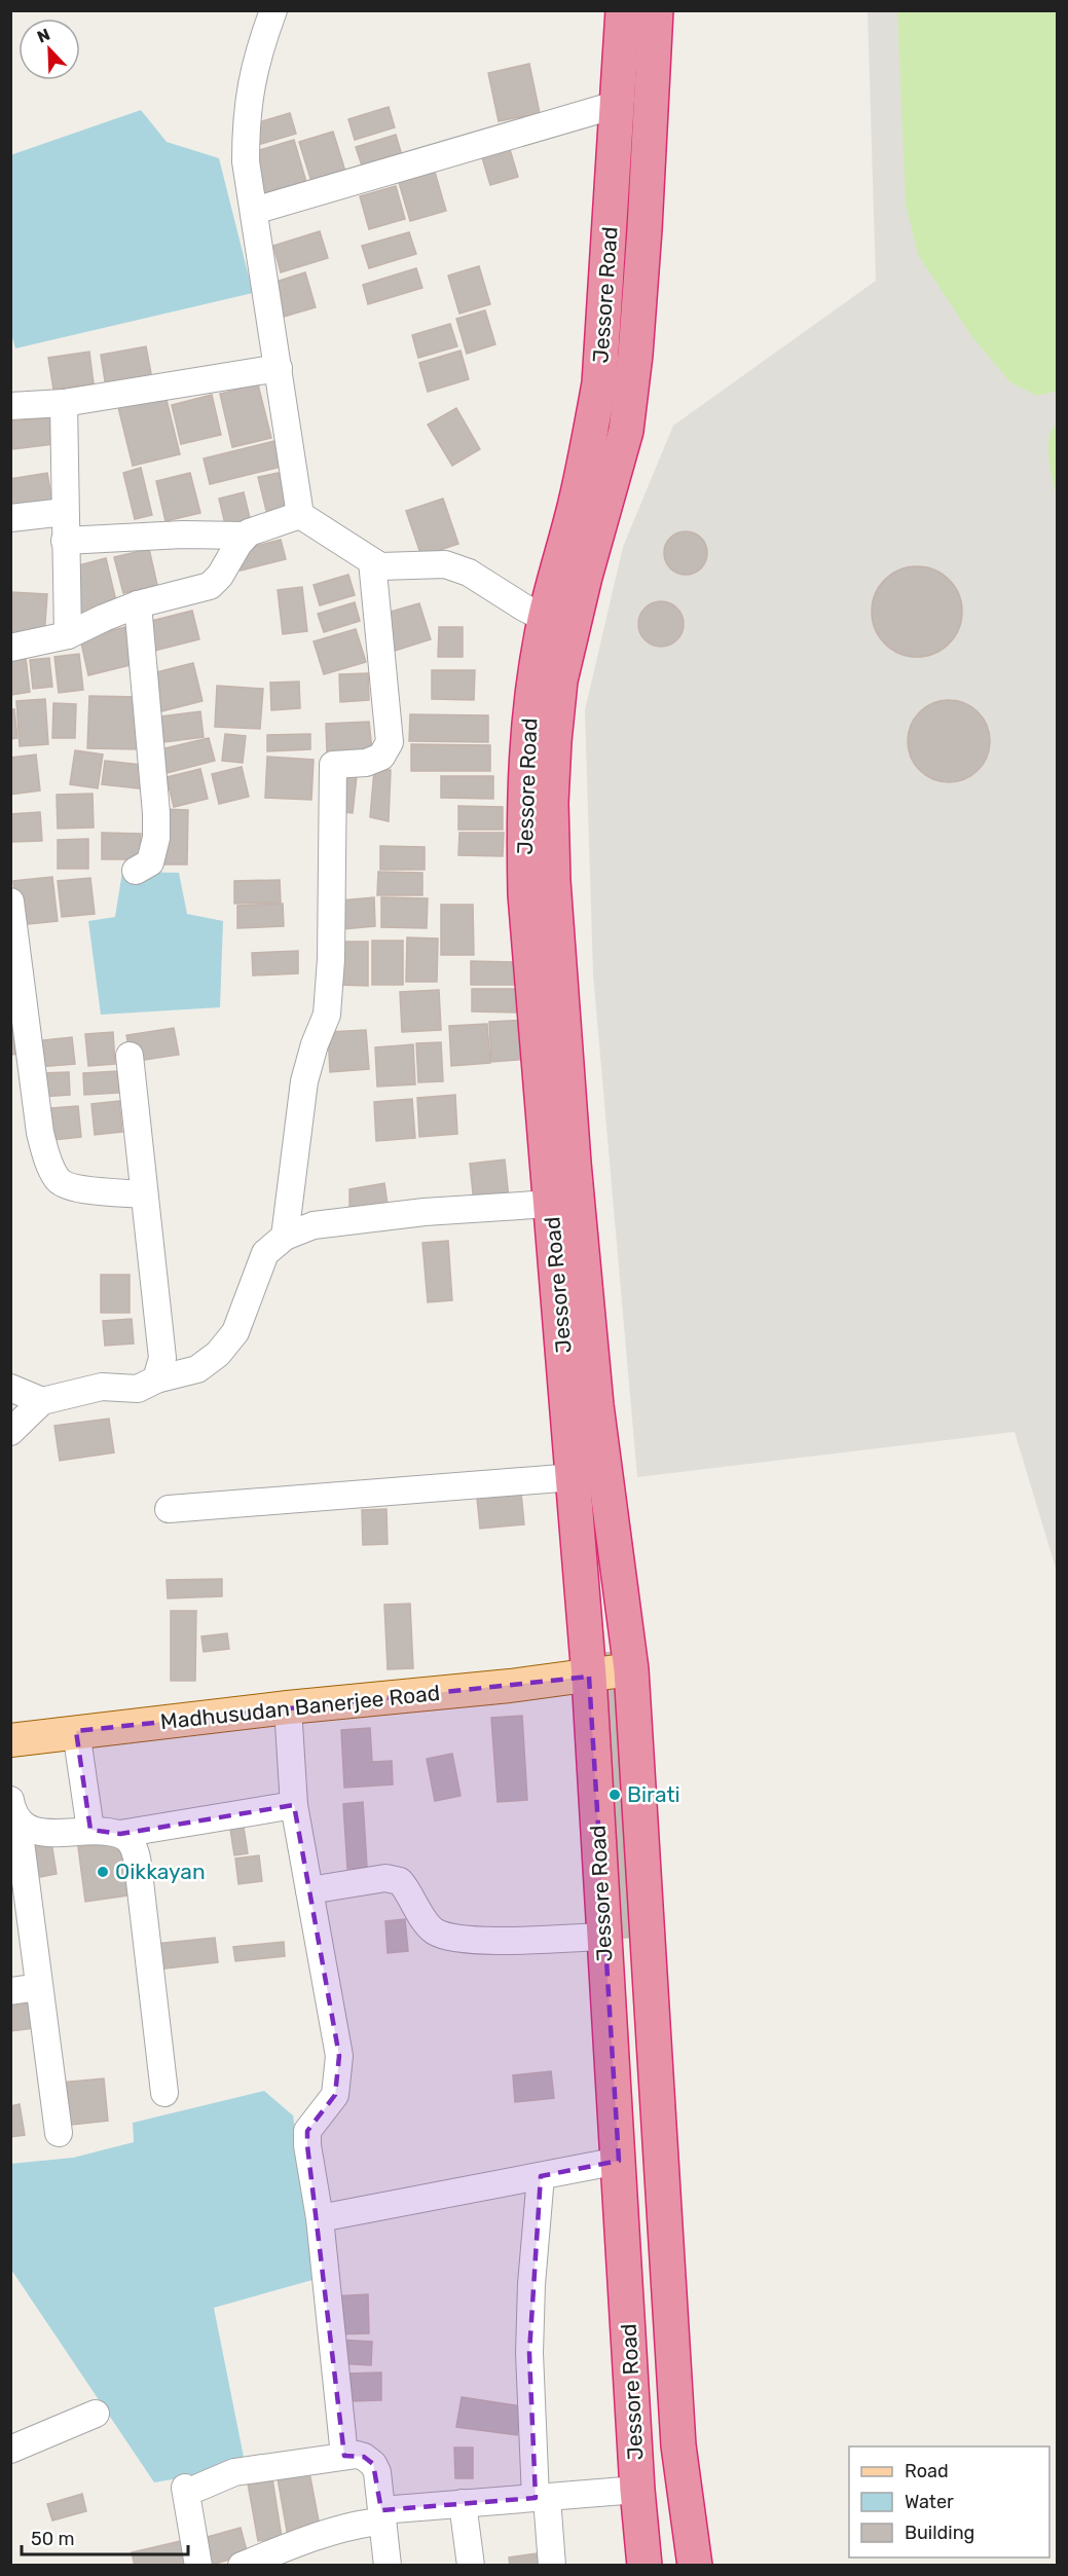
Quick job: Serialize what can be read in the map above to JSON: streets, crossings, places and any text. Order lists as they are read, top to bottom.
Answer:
{
  "streets": {
    "highway": ["Jessore Road"],
    "main road": ["Madhusudan Banerjee Road"]
  },
  "crossings": [
    ["Jessore Road", "Madhusudan Banerjee Road"]
  ],
  "places": ["Birati", "Oikkayan"],
  "legend": ["Road", "Water", "Building"],
  "scale_bar": "50 m",
  "north": "top left"
}
